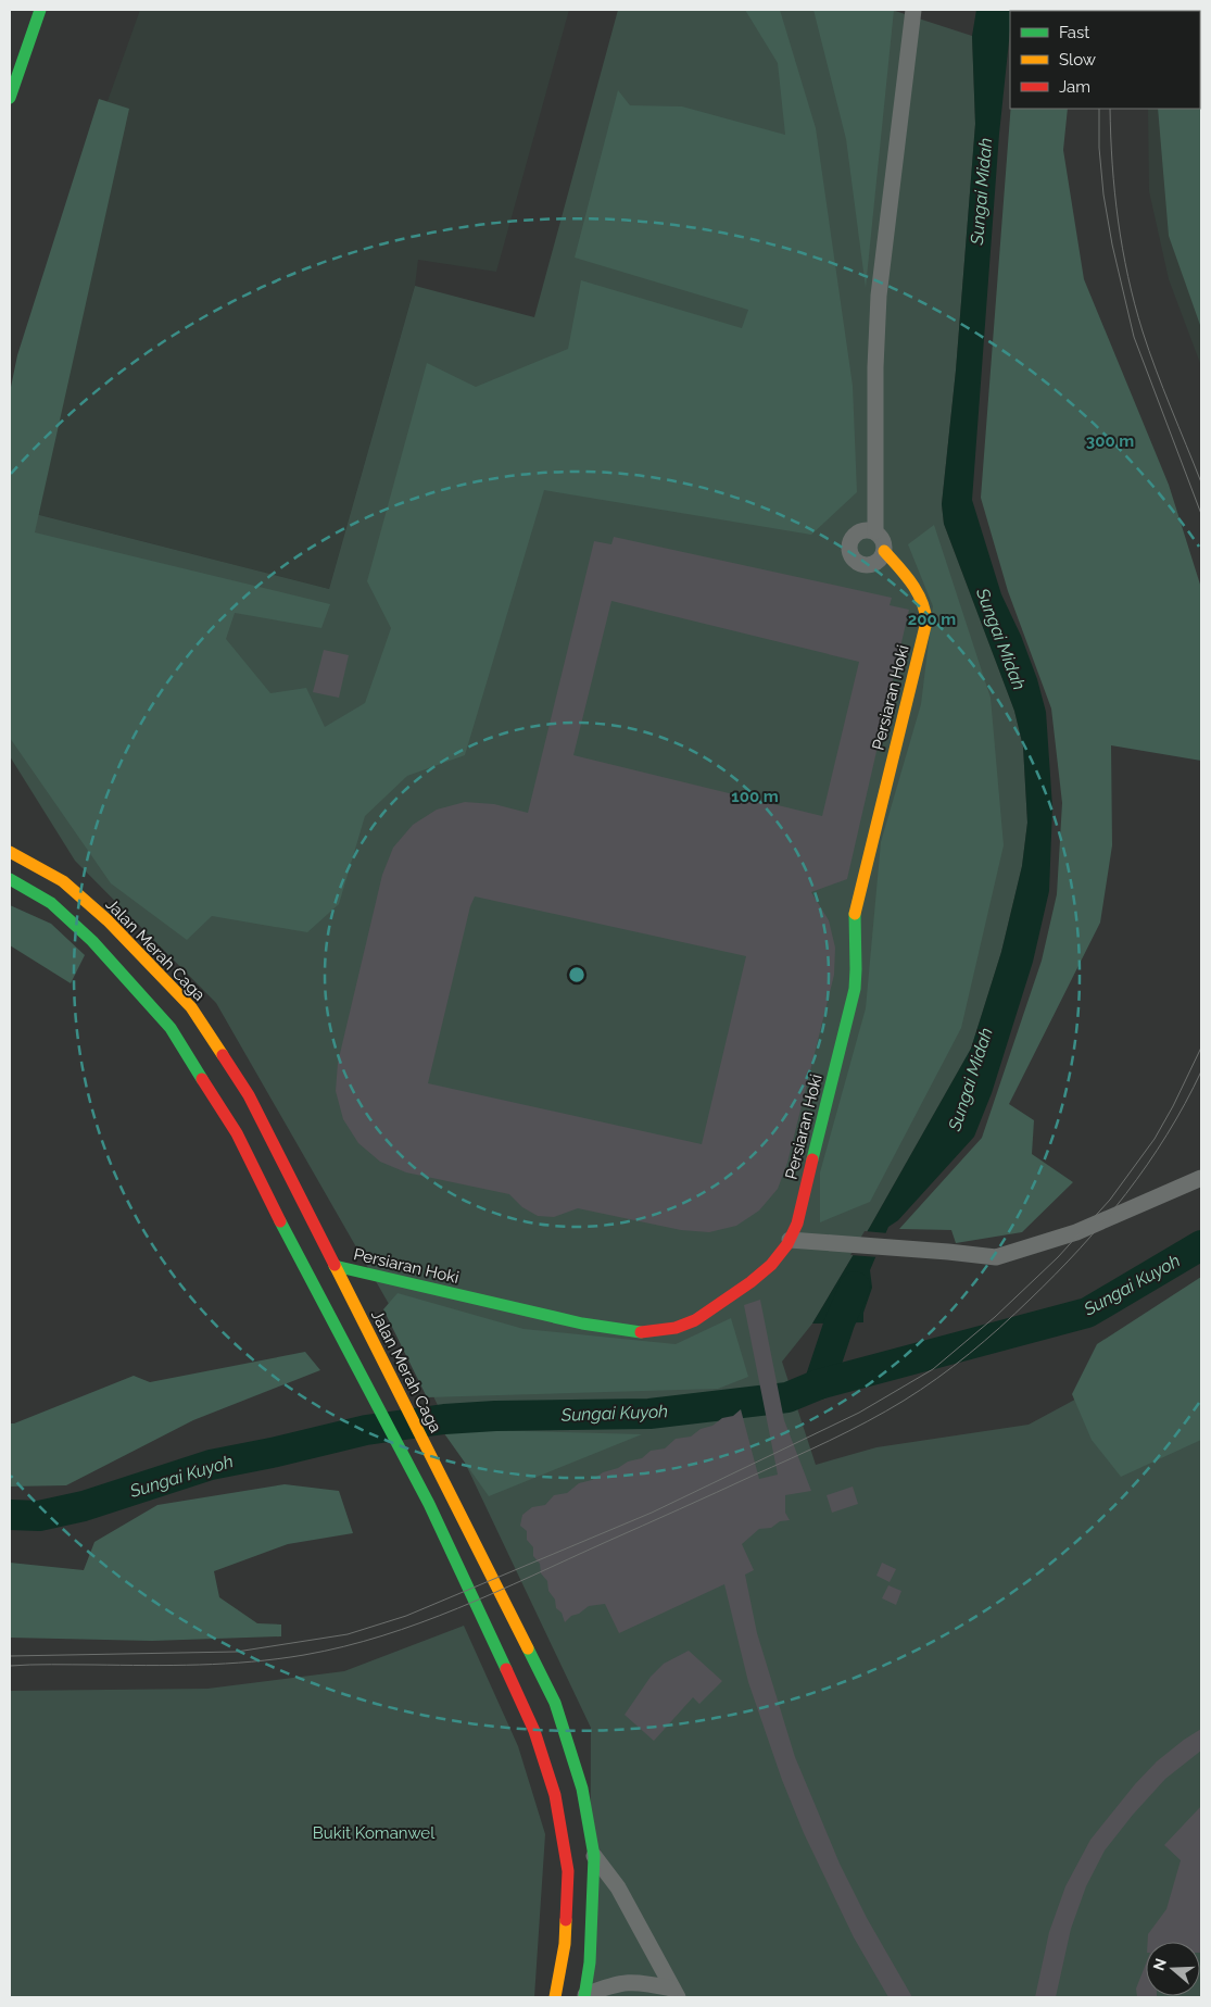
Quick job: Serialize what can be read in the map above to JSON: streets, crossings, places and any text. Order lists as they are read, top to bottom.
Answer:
{
  "streets": {
    "main road": ["Persiaran Hoki", "Jalan Merah Caga"]
  },
  "crossings": [
    ["Persiaran Hoki", "Jalan Merah Caga"]
  ],
  "water": ["Sungai Midah", "Sungai Kuyoh"],
  "parks": ["Bukit Komanwel"],
  "legend": ["Fast", "Slow", "Jam"],
  "north": "left",
  "rings": ["300 m", "200 m", "100 m"]
}
